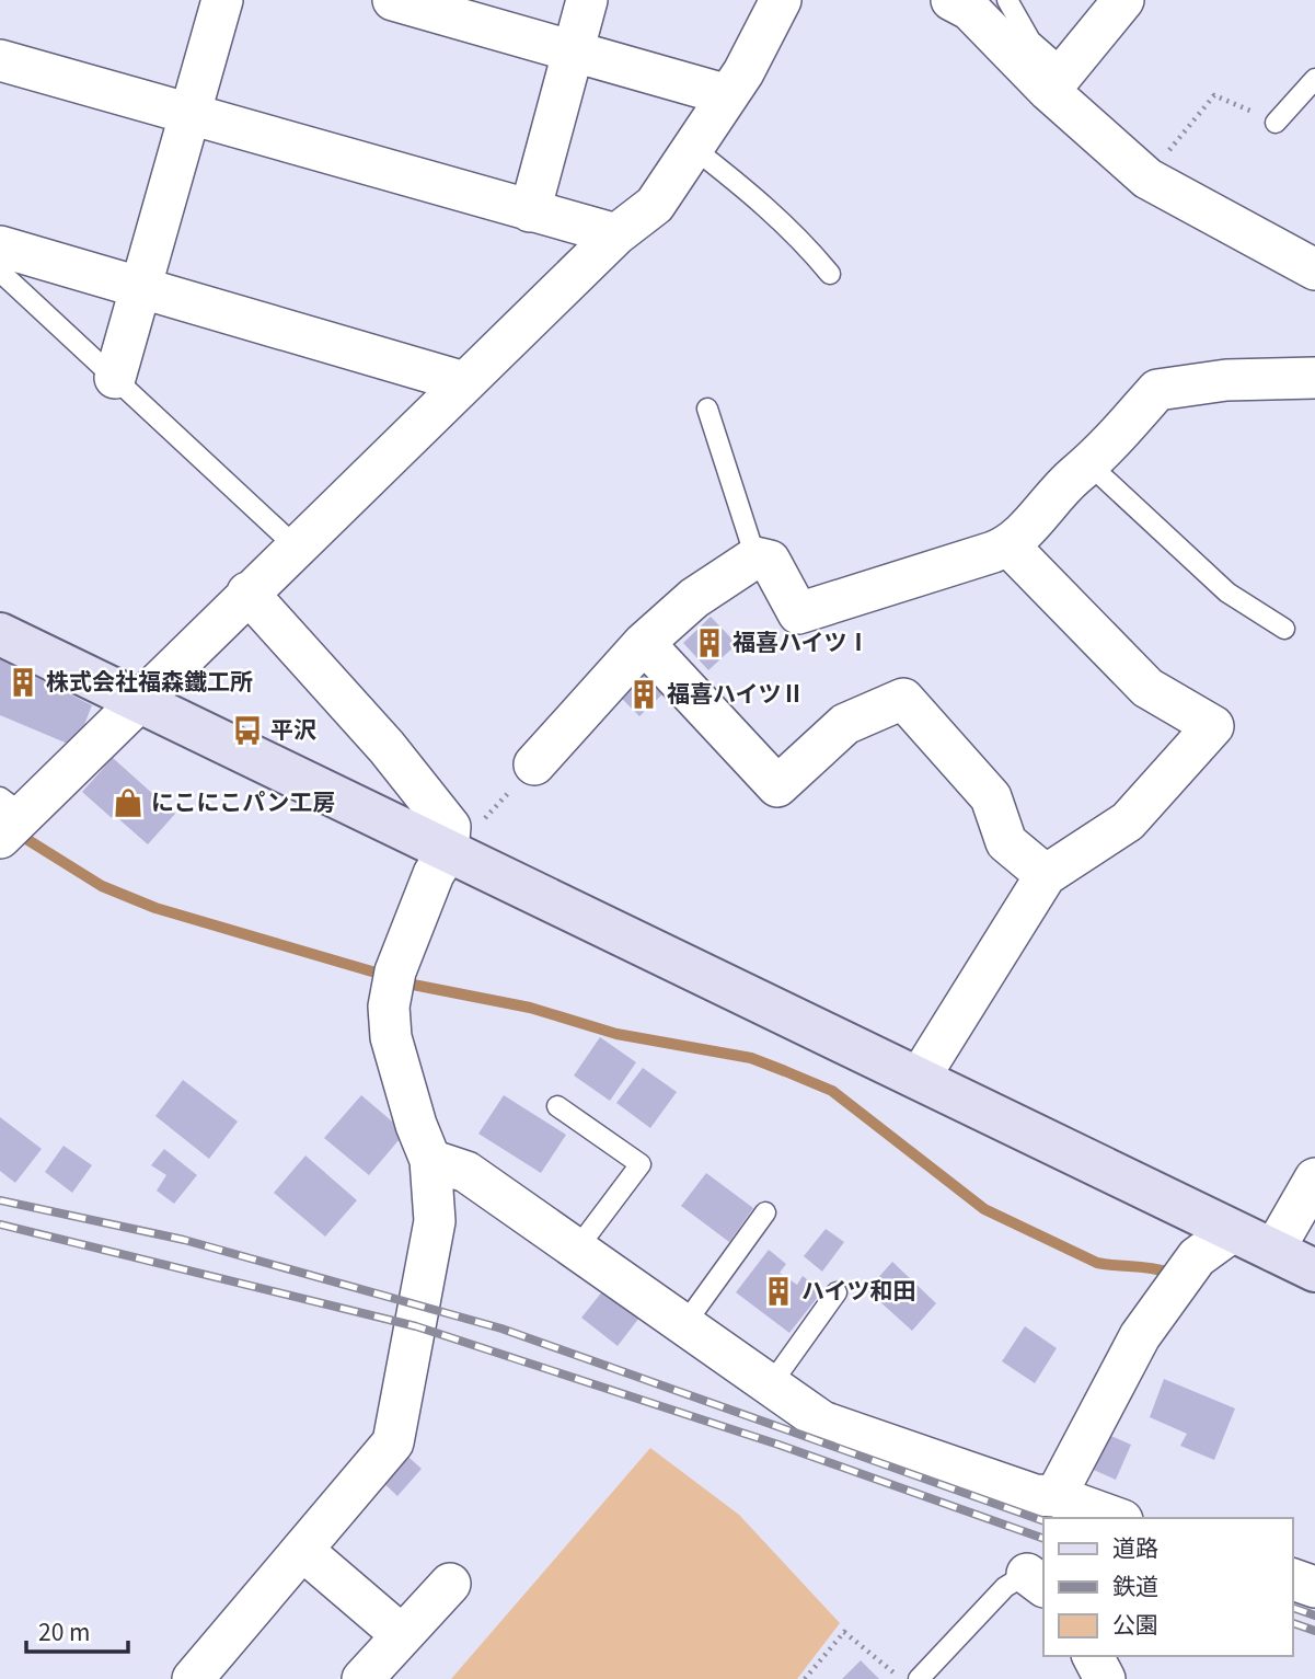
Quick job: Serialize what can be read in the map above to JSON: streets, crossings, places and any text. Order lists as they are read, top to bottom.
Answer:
{
  "places": {
    "building": [
      "福喜ハイツⅠ",
      "株式会社福森鐵工所",
      "福喜ハイツⅡ",
      "ハイツ和田"
    ],
    "bus stop": ["平沢"],
    "shop": ["にこにこパン工房"]
  },
  "legend": ["道路", "鉄道", "公園"],
  "scale_bar": "20 m"
}
